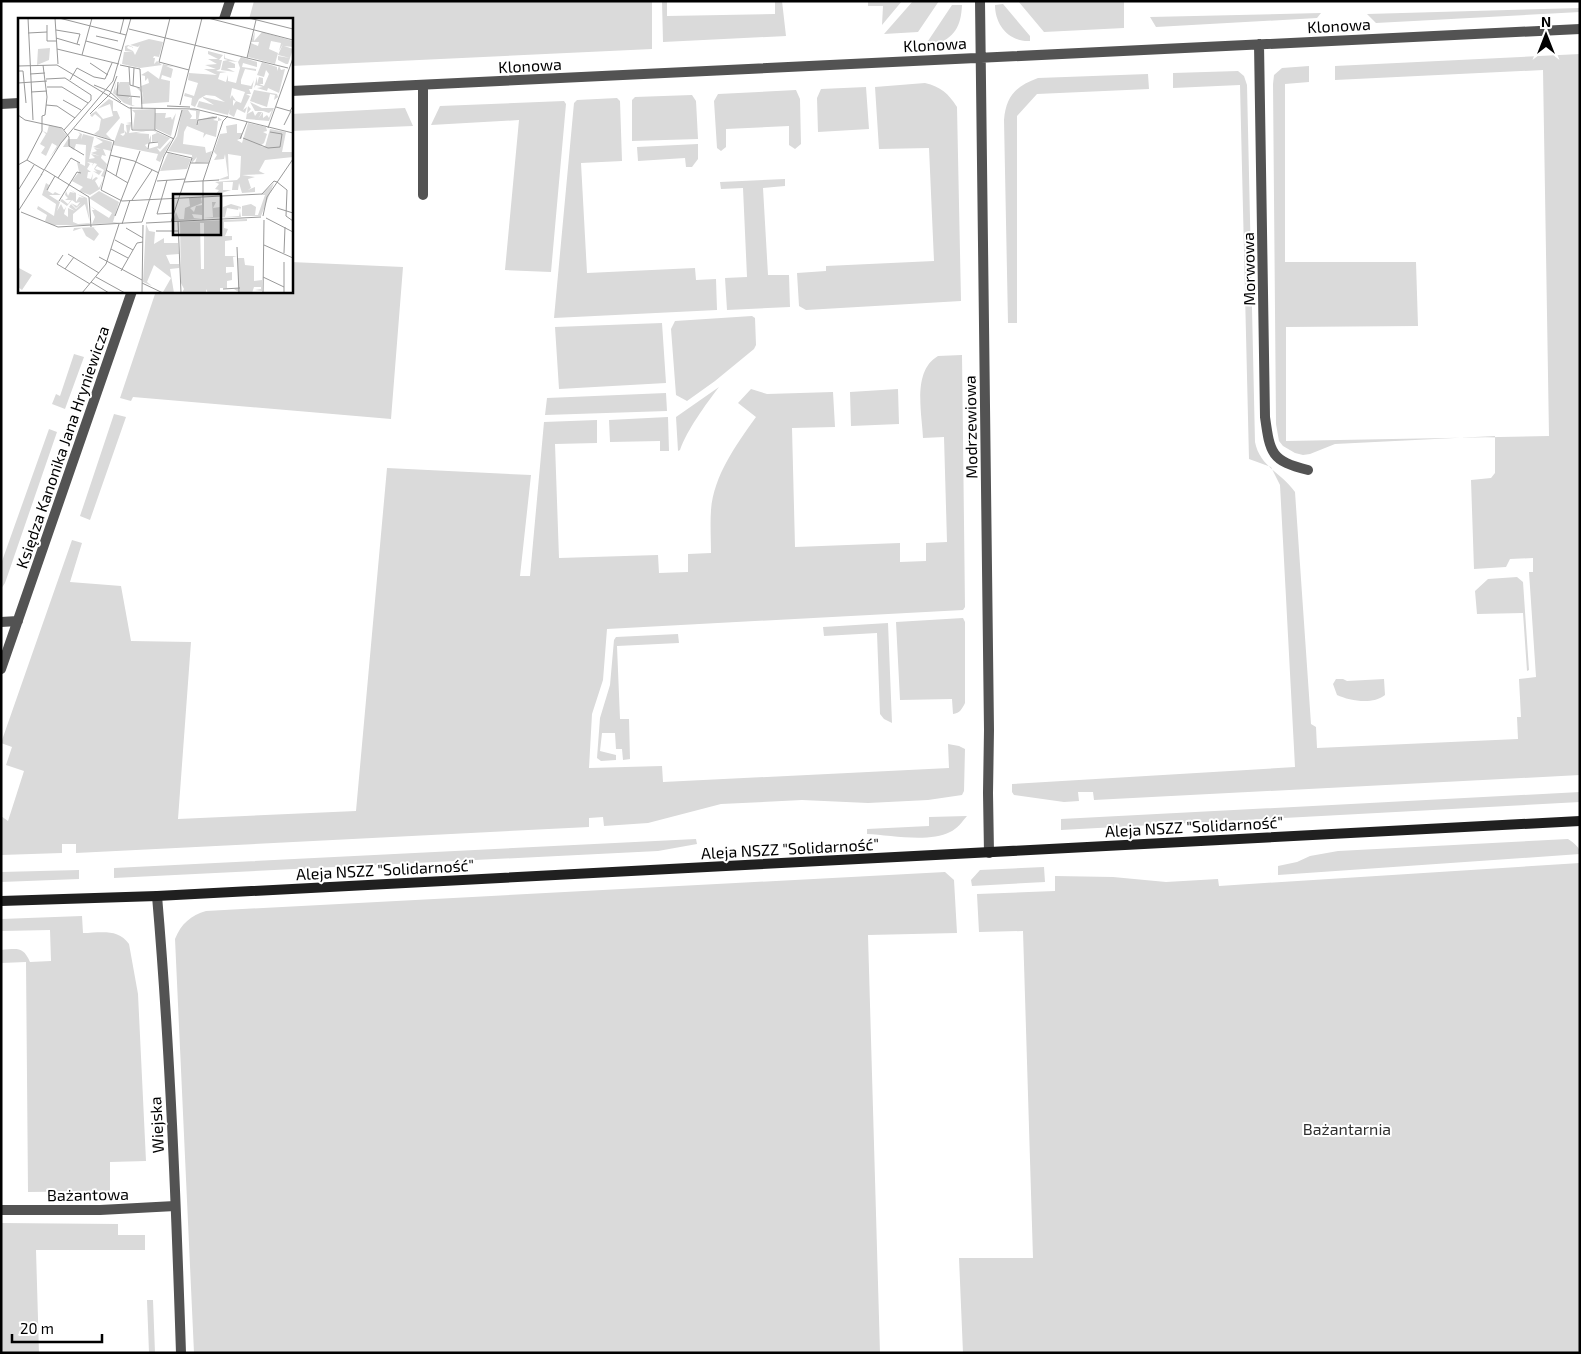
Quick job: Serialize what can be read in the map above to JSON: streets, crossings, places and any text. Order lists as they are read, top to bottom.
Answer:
{
  "streets": {
    "street": [
      "Klonowa",
      "Morwowa",
      "Modrzewiowa",
      "Księdza Kanonika Jana Hryniewicza",
      "Aleja NSZZ \"Solidarność\"",
      "Wiejska",
      "Bażantowa"
    ]
  },
  "crossings": [
    ["Klonowa", "Morwowa"],
    ["Klonowa", "Modrzewiowa"],
    ["Modrzewiowa", "Aleja NSZZ \"Solidarność\""],
    ["Aleja NSZZ \"Solidarność\"", "Wiejska"],
    ["Wiejska", "Bażantowa"]
  ],
  "parks": ["Bażantarnia"],
  "scale_bar": "20 m",
  "north": "top"
}
